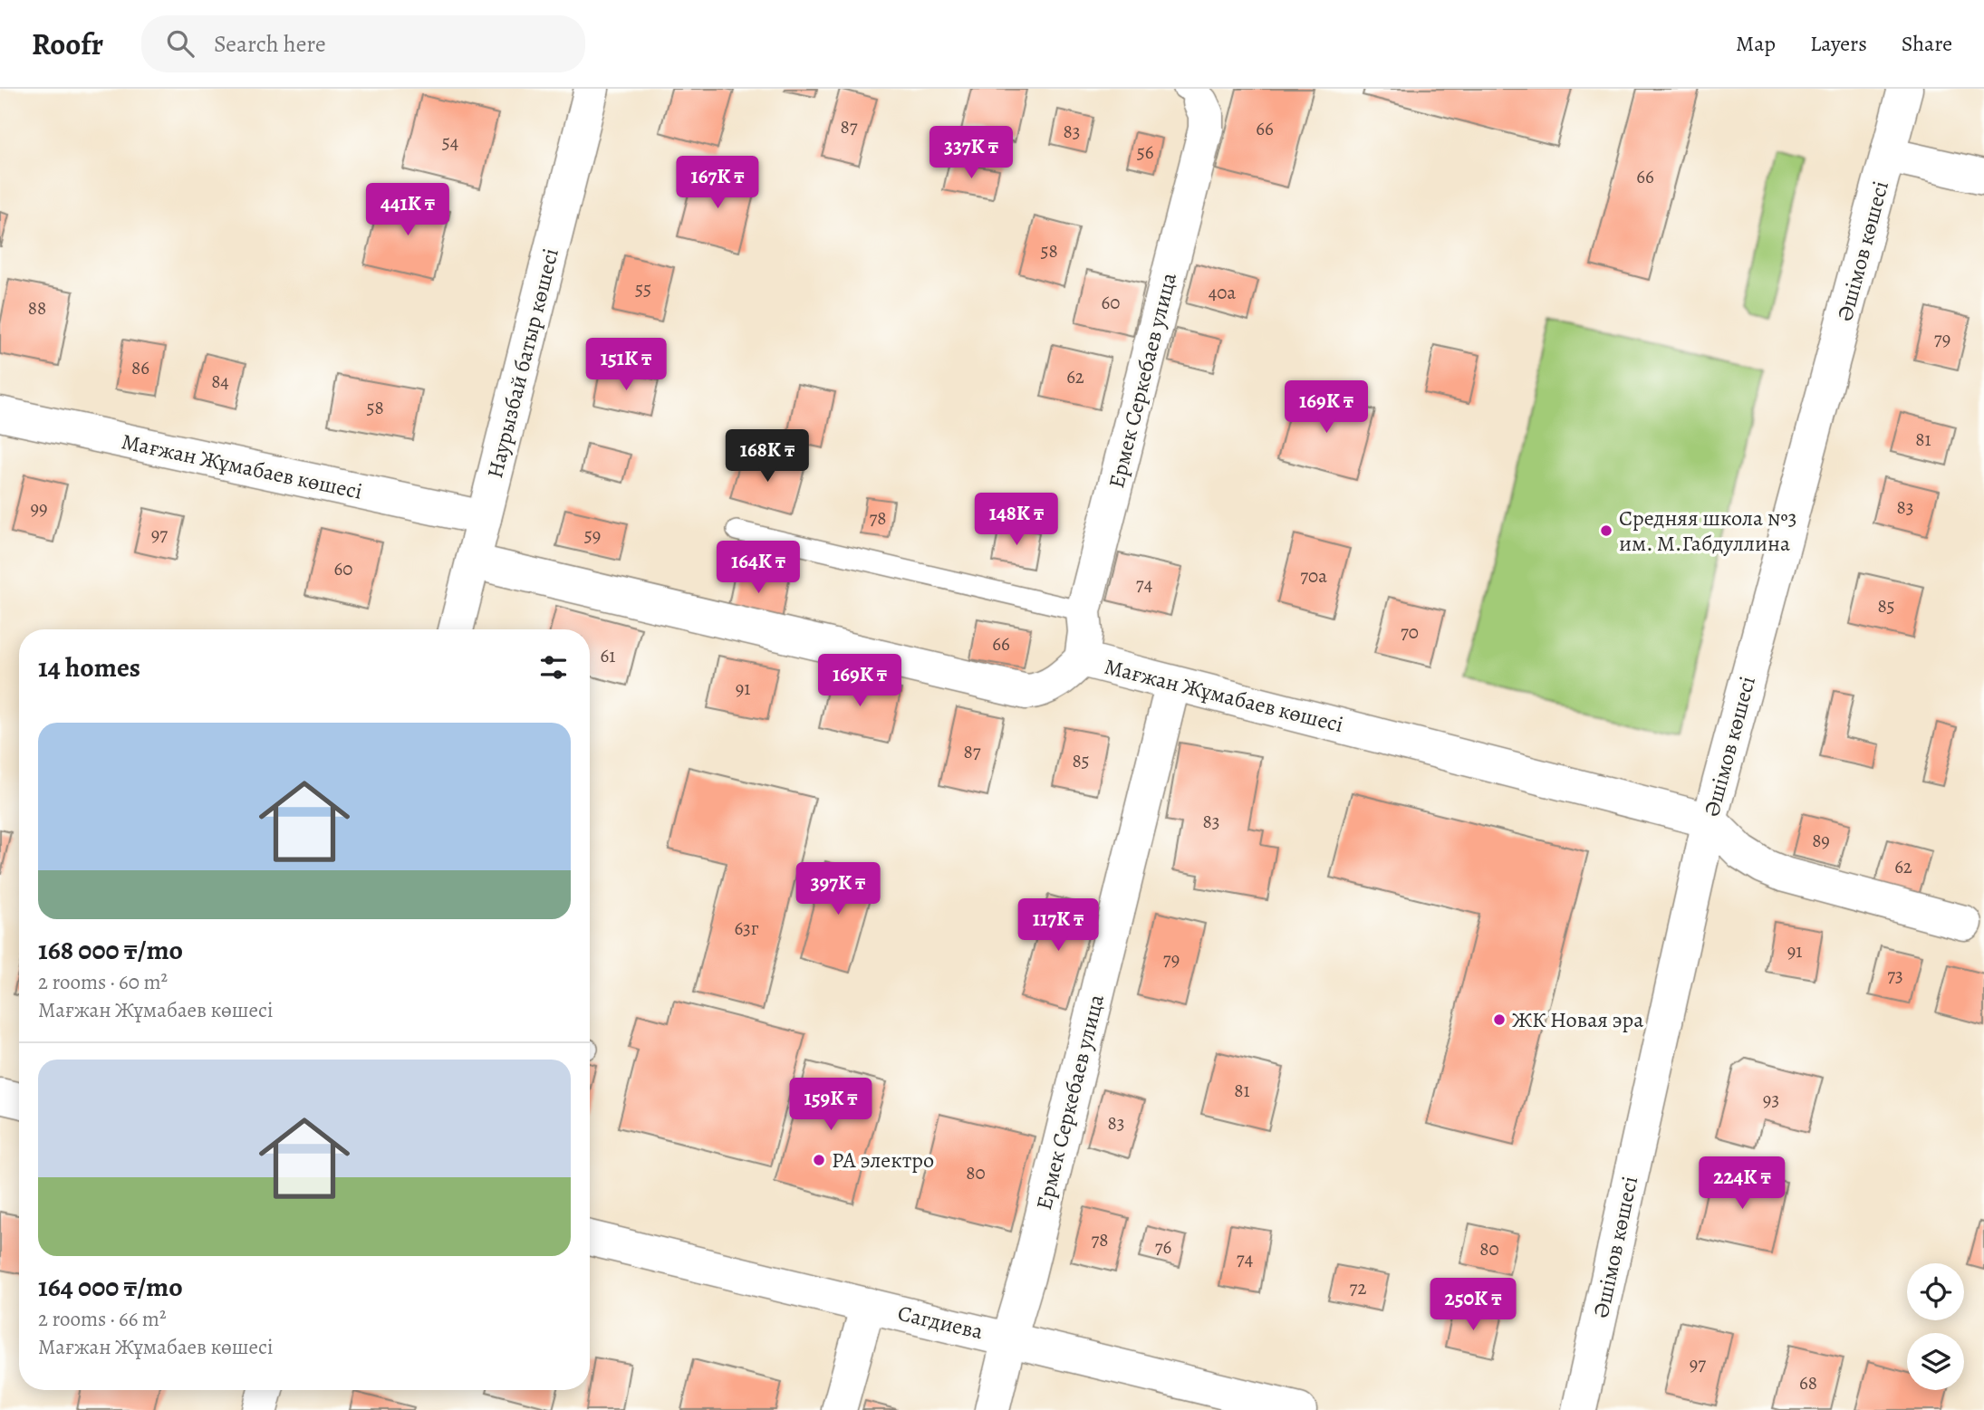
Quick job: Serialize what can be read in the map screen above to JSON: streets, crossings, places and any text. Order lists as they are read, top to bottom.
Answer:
{
  "streets": {
    "street": [
      "Әшімов көшесі",
      "Наурызбай батыр көшесі",
      "Ермек Серкебаев улица",
      "Мағжан Жұмабаев көшесі",
      "Сагдиева"
    ]
  },
  "crossings": [
    ["Әшімов көшесі", "Мағжан Жұмабаев көшесі"],
    ["Наурызбай батыр көшесі", "Мағжан Жұмабаев көшесі"],
    ["Ермек Серкебаев улица", "Мағжан Жұмабаев көшесі"],
    ["Ермек Серкебаев улица", "Сагдиева"]
  ],
  "places": ["Средняя школа №3 им. М.Габдуллина", "ЖК Новая эра", "РА электро"],
  "house_numbers": [
    "87",
    "66",
    "83",
    "54",
    "56",
    "66",
    "58",
    "55",
    "40а",
    "60",
    "88",
    "79",
    "86",
    "62",
    "84",
    "58",
    "81",
    "83",
    "99",
    "78",
    "97",
    "59",
    "60",
    "70а",
    "74",
    "85",
    "70",
    "66",
    "61",
    "91",
    "87",
    "85",
    "83",
    "89",
    "62",
    "63г",
    "91",
    "79",
    "73",
    "81",
    "93",
    "83",
    "80",
    "78",
    "76",
    "80",
    "74",
    "72",
    "97",
    "68"
  ],
  "page": {
    "header": "Roofr",
    "search": "Search here",
    "nav": ["Map", "Layers", "Share"],
    "price": [
      "337K ₸",
      "167K ₸",
      "441K ₸",
      "151K ₸",
      "169K ₸",
      "168K ₸",
      "148K ₸",
      "164K ₸",
      "169K ₸",
      "397K ₸",
      "117K ₸",
      "159K ₸",
      "224K ₸",
      "250K ₸"
    ],
    "heading": "14 homes",
    "list": [
      {
        "name": "168 000 ₸/mo",
        "note": "2 rooms · 60 m² · Мағжан Жұмабаев көшесі"
      },
      {
        "name": "164 000 ₸/mo",
        "note": "2 rooms · 66 m² · Мағжан Жұмабаев көшесі"
      }
    ]
  }
}
